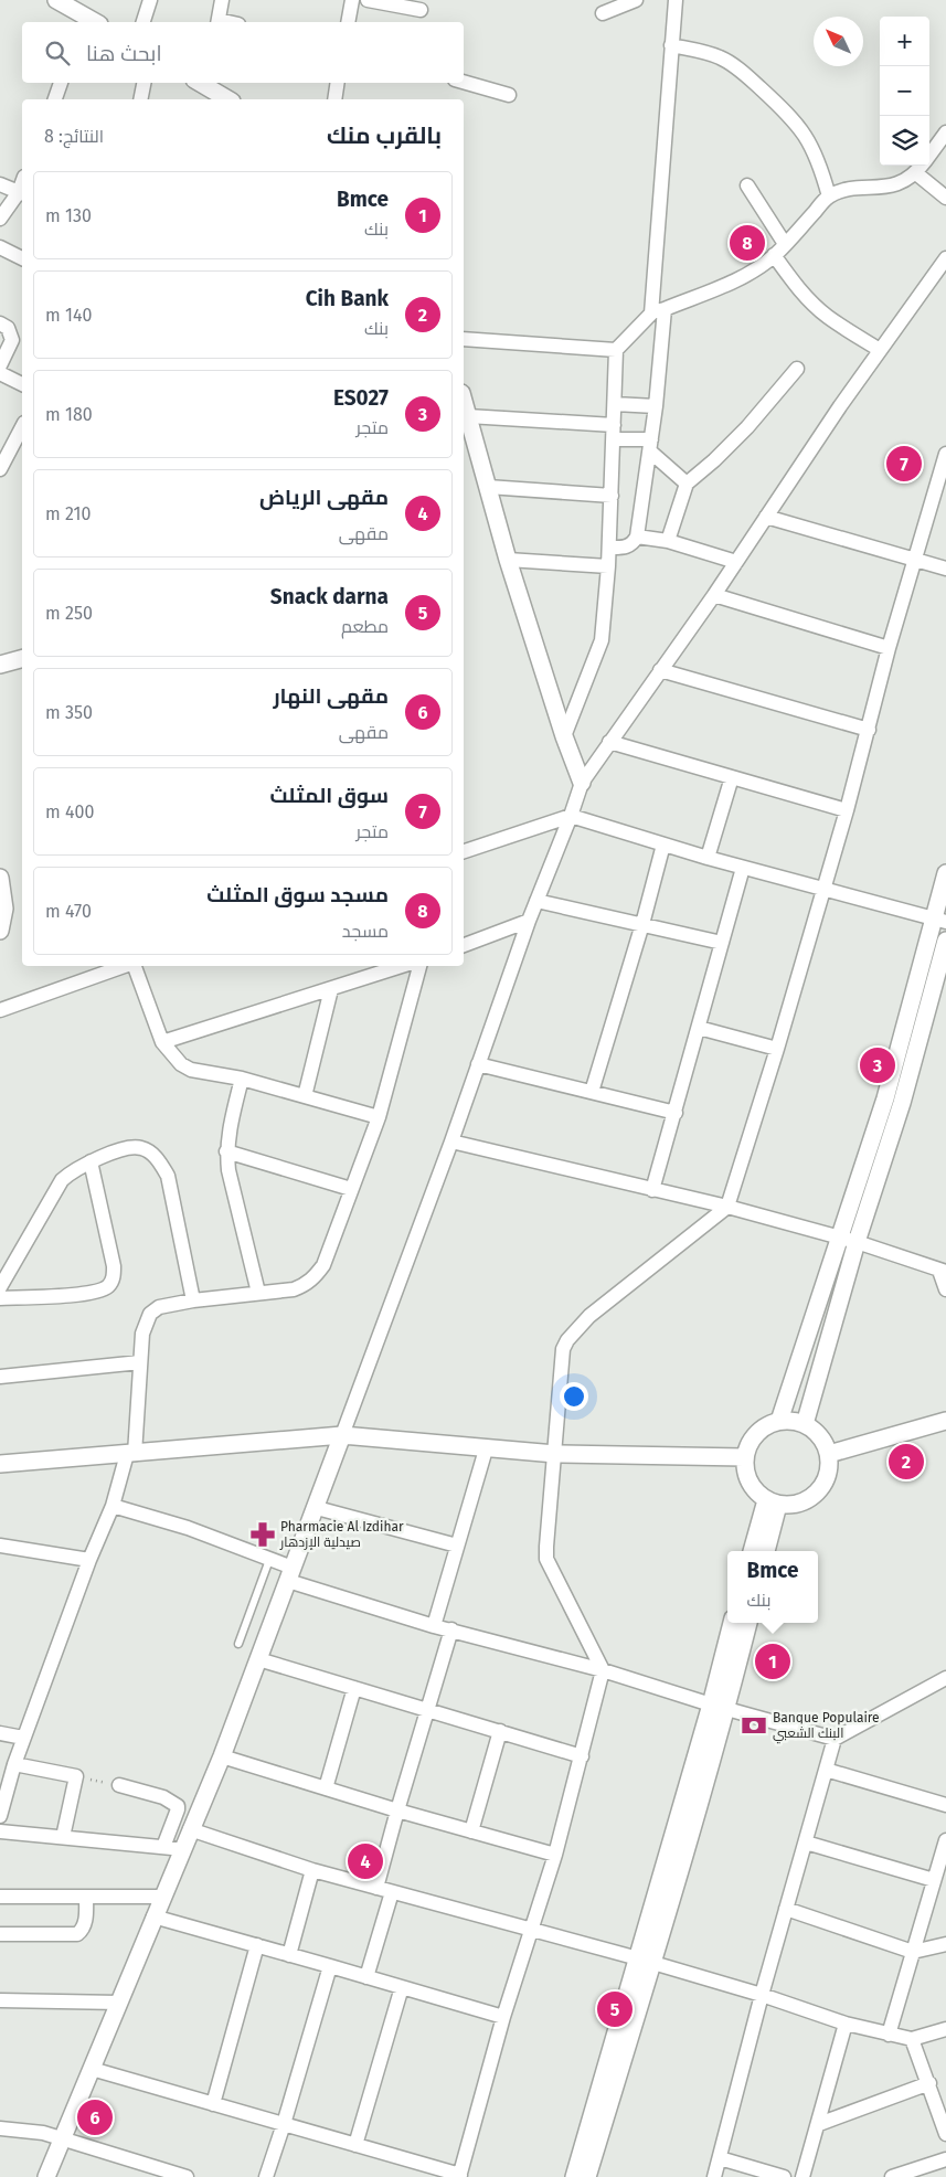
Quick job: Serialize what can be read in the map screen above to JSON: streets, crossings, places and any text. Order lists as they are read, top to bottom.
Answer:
{
  "places": {
    "pharmacy": ["Pharmacie Al Izdihar صيدلية الإزدهار"],
    "bank": ["Banque Populaire البنك الشعبي"]
  },
  "north": "top left",
  "page": {
    "map_buttons": ["+", "−"],
    "search": "ابحث هنا",
    "heading": ["بالقرب منك", "النتائج: 8"],
    "list": [
      {
        "mark": "1",
        "name": "Bmce",
        "note": "بنك",
        "value": "130 m"
      },
      {
        "mark": "2",
        "name": "Cih Bank",
        "note": "بنك",
        "value": "140 m"
      },
      {
        "mark": "3",
        "name": "ES027",
        "note": "متجر",
        "value": "180 m"
      },
      {
        "mark": "4",
        "name": "مقهى الرياض",
        "note": "مقهى",
        "value": "210 m"
      },
      {
        "mark": "5",
        "name": "Snack darna",
        "note": "مطعم",
        "value": "250 m"
      },
      {
        "mark": "6",
        "name": "مقهى النهار",
        "note": "مقهى",
        "value": "350 m"
      },
      {
        "mark": "7",
        "name": "سوق المثلث",
        "note": "متجر",
        "value": "400 m"
      },
      {
        "mark": "8",
        "name": "مسجد سوق المثلث",
        "note": "مسجد",
        "value": "470 m"
      }
    ],
    "pins": [
      "8",
      "7",
      "3",
      "2",
      "1",
      "4",
      "5",
      "6"
    ],
    "popup": ["Bmce", "بنك"]
  }
}
